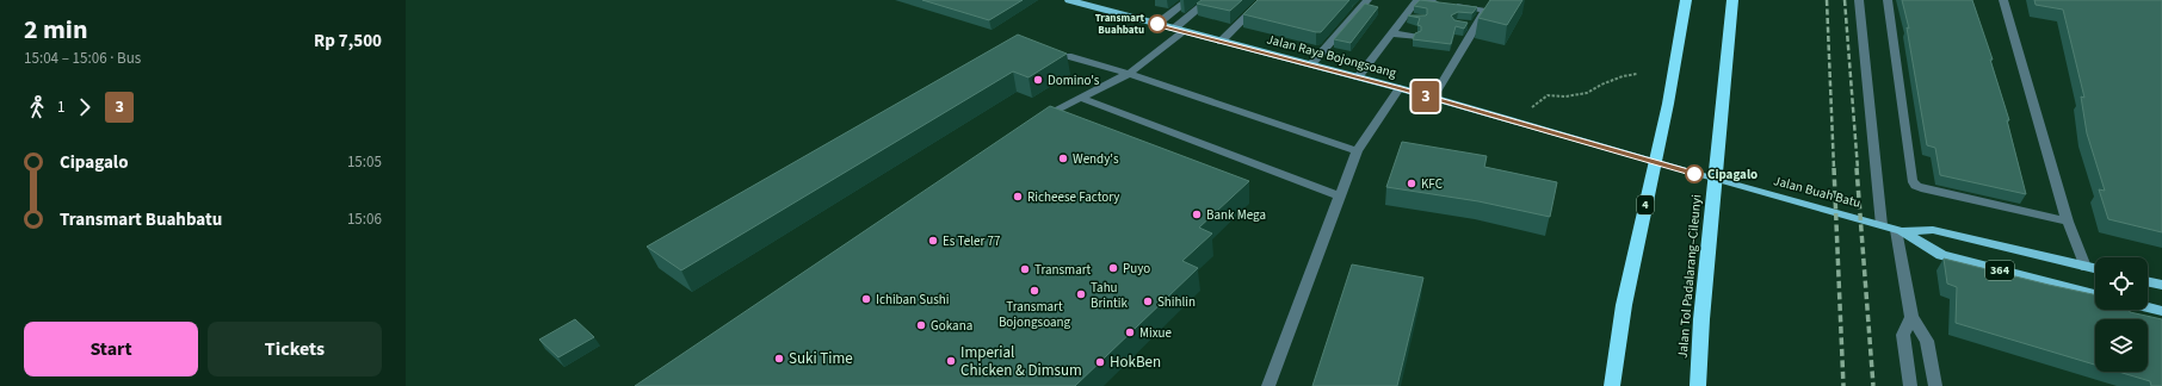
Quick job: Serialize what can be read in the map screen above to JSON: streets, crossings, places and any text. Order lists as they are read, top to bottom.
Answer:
{
  "streets": {
    "highway": ["4", "Jalan Tol Padalarang–Cileunyi"],
    "main road": ["Jalan Raya Bojongsoang", "Jalan Buah Batu", "364"]
  },
  "crossings": [
    ["Jalan Raya Bojongsoang", "Jalan Buah Batu"]
  ],
  "places": [
    "Transmart Buahbatu",
    "Domino's",
    "Wendy's",
    "Cipagalo",
    "KFC",
    "Richeese Factory",
    "Bank Mega",
    "Es Teler 77",
    "Puyo",
    "Transmart",
    "Transmart Bojongsoang",
    "Tahu Brintik",
    "Ichiban Sushi",
    "Shihlin",
    "Gokana",
    "Mixue",
    "Suki Time",
    "Imperial Chicken & Dimsum",
    "HokBen"
  ],
  "lines": ["bus line 3"],
  "page": {
    "heading": ["2 min", "15:04 – 15:06 · Bus", "Rp 7,500"],
    "on_map": "3",
    "legs": ["1", "3"],
    "list": [
      {
        "name": "Cipagalo",
        "value": "15:05"
      },
      {
        "name": "Transmart Buahbatu",
        "value": "15:06"
      }
    ],
    "buttons": ["Start", "Tickets"]
  }
}
